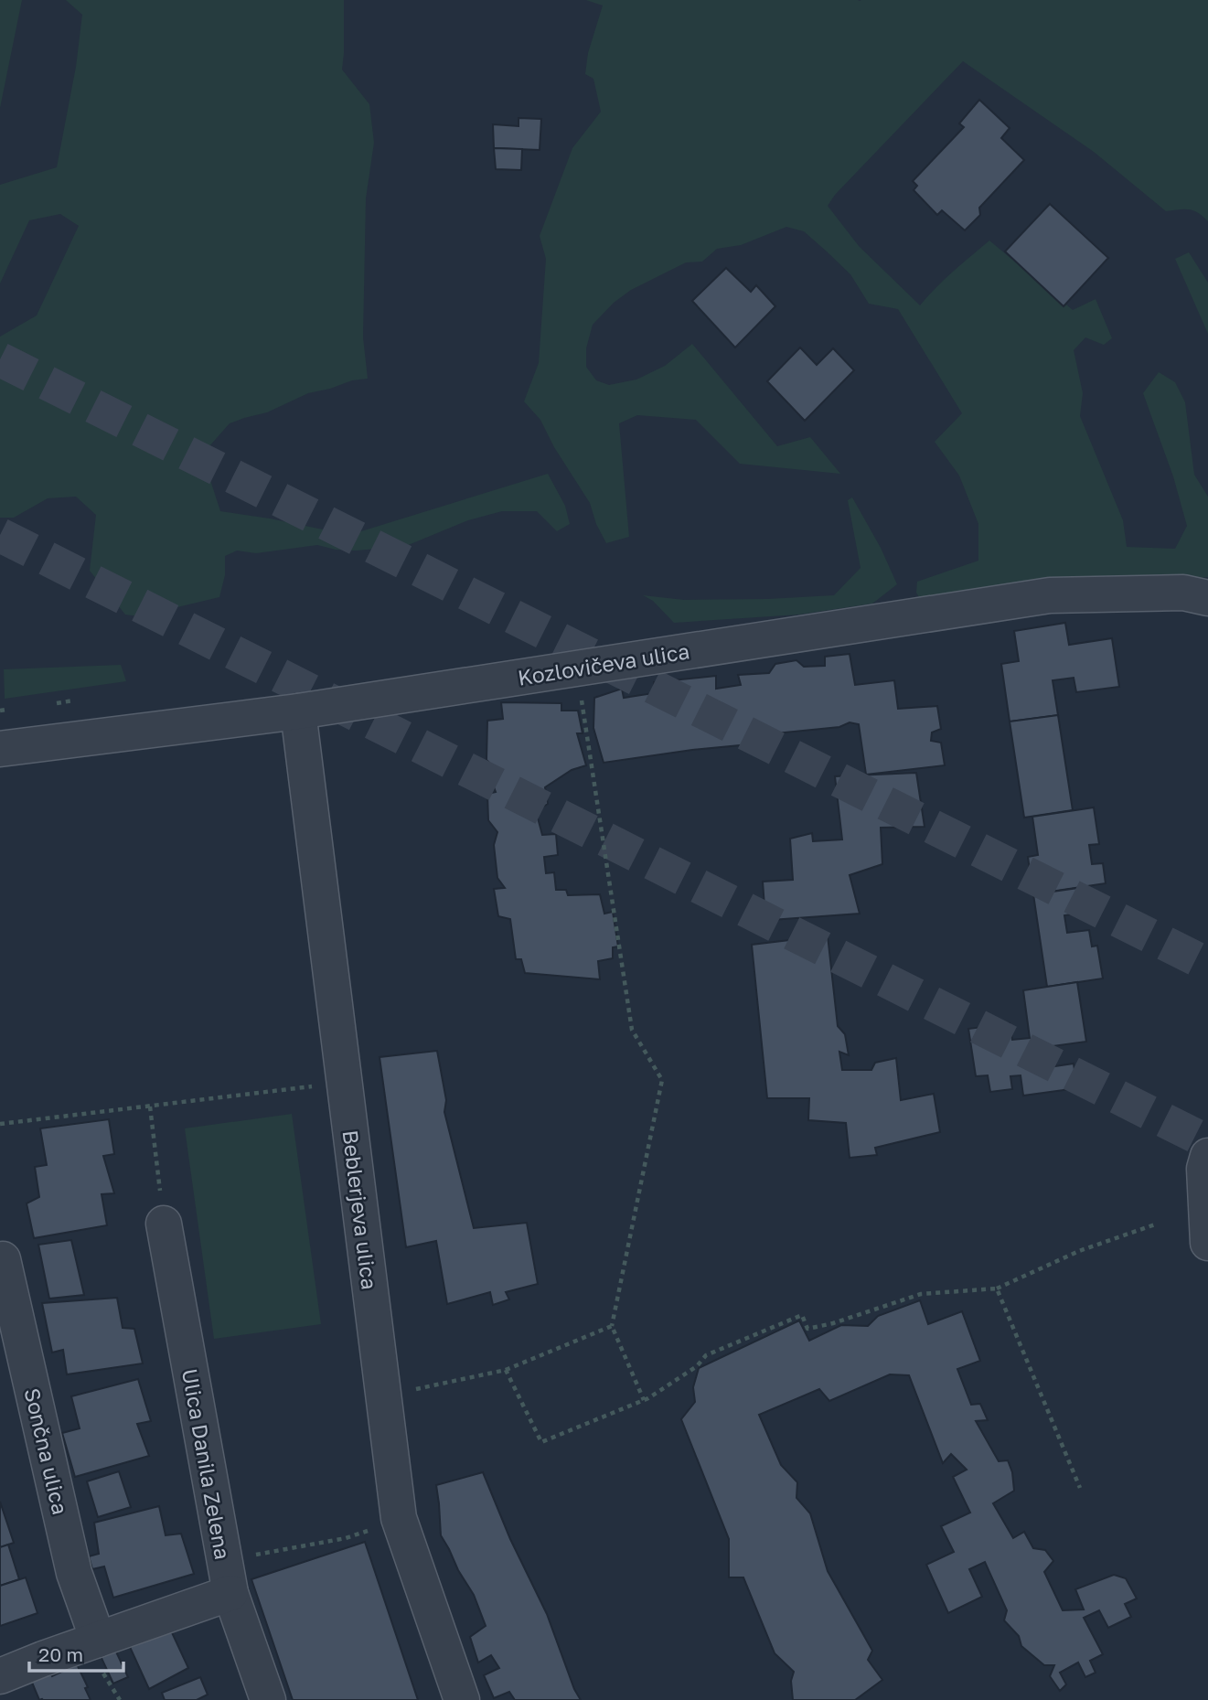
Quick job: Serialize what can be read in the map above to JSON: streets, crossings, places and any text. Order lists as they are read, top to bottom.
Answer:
{
  "streets": {
    "street": [
      "Kozlovičeva ulica",
      "Beblerjeva ulica",
      "Sončna ulica",
      "Ulica Danila Zelena"
    ]
  },
  "crossings": [
    ["Kozlovičeva ulica", "Beblerjeva ulica"]
  ],
  "scale_bar": "20 m"
}
